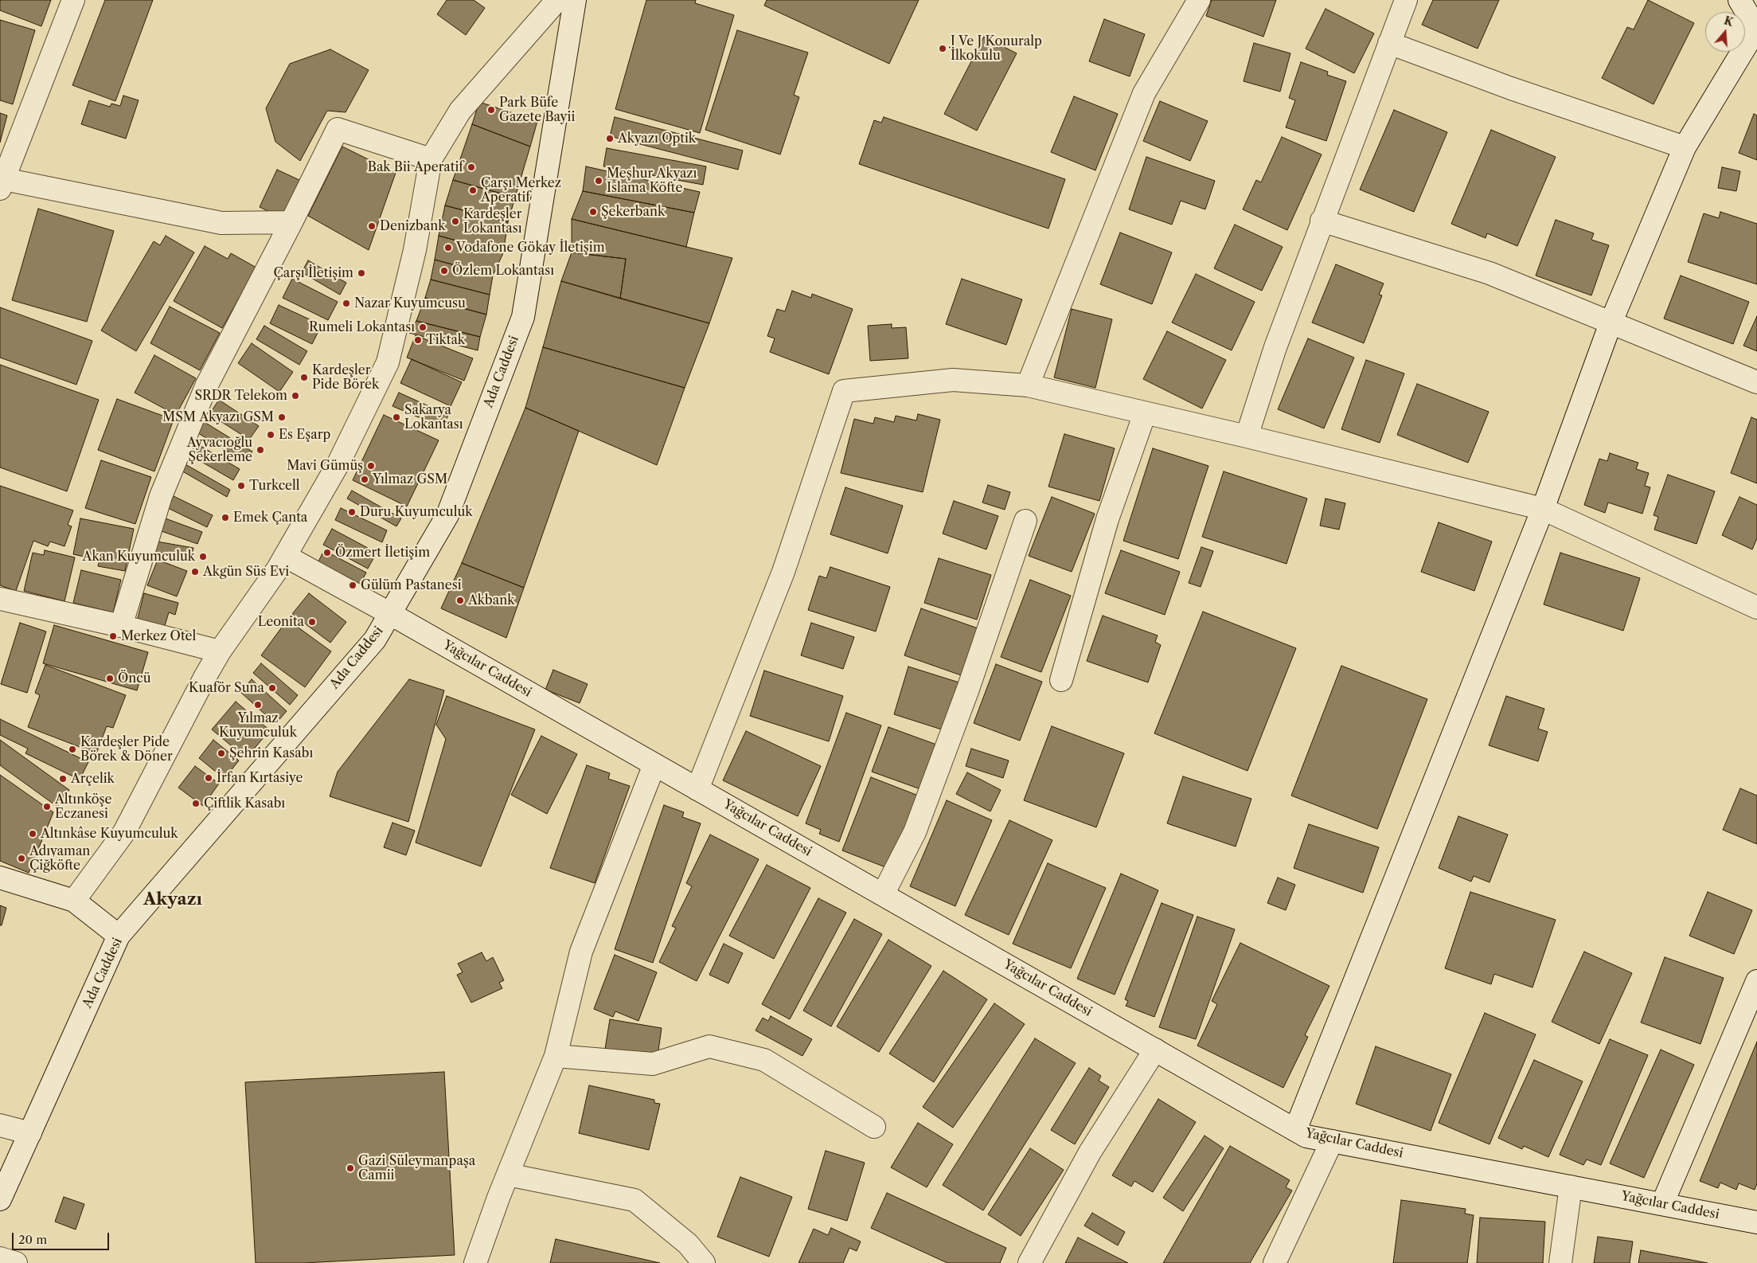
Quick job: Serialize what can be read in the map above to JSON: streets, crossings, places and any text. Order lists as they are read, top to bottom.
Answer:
{
  "streets": {
    "street": ["Ada Caddesi", "Yağcılar Caddesi"]
  },
  "crossings": [
    ["Ada Caddesi", "Yağcılar Caddesi"]
  ],
  "districts": ["Akyazı"],
  "places": [
    "J Ve J Konuralp İlkokulu",
    "Park Büfe Gazete Bayii",
    "Akyazı Optik",
    "Bak Bii Aperatif",
    "Meşhur Akyazı Islama Köfte",
    "Çarşı Merkez Aperatif",
    "Şekerbank",
    "Kardeşler Lokantası",
    "Denizbank",
    "Vodafone Gökay İletişim",
    "Özlem Lokantası",
    "Çarşı İletişim",
    "Nazar Kuyumcusu",
    "Rumeli Lokantası",
    "Tiktak",
    "Kardeşler Pide Börek",
    "SRDR Telekom",
    "MSM Akyazı GSM",
    "Sakarya Lokantası",
    "Es Eşarp",
    "Ayvacıoğlu Şekerleme",
    "Mavi Gümüş",
    "Yılmaz GSM",
    "Turkcell",
    "Duru Kuyumculuk",
    "Emek Çanta",
    "Özmert İletişim",
    "Akan Kuyumculuk",
    "Akgün Süs Evi",
    "Gülüm Pastanesi",
    "Akbank",
    "Leonita",
    "Merkez Otel",
    "Öncü",
    "Kuaför Suna",
    "Yılmaz Kuyumculuk",
    "Kardeşler Pide Börek & Döner",
    "Şehrin Kasabı",
    "İrfan Kırtasiye",
    "Arçelik",
    "Çiftlik Kasabı",
    "Altınköşe Eczanesi",
    "Altınkâse Kuyumculuk",
    "Adıyaman Çiğköfte",
    "Gazi Süleymanpaşa Camii"
  ],
  "scale_bar": "20 m",
  "north": "top"
}
